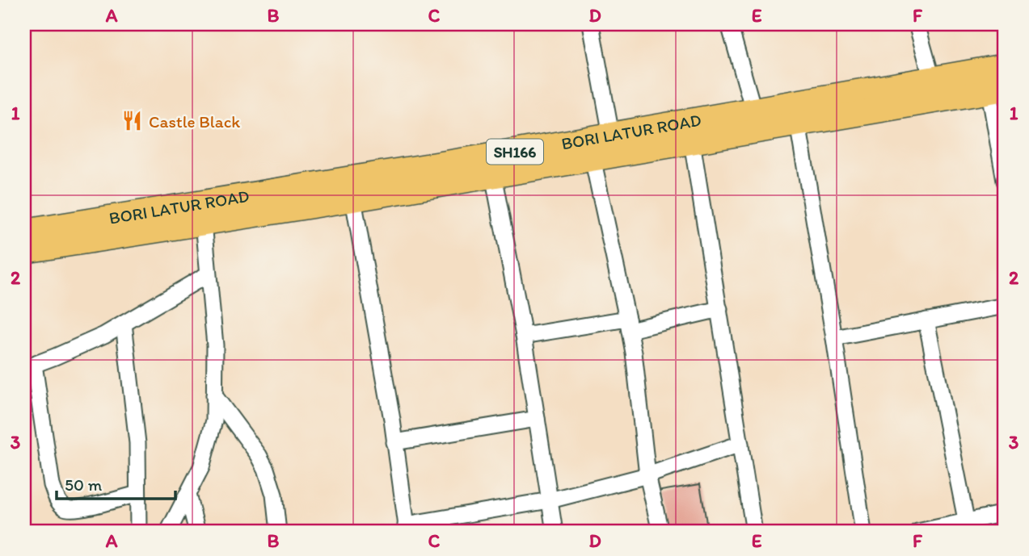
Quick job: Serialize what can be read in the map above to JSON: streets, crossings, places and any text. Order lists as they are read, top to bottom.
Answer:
{
  "streets": {
    "main road": ["BORI LATUR ROAD", "SH166"]
  },
  "places": {
    "restaurant": ["Castle Black"]
  },
  "scale_bar": "50 m",
  "grid": {
    "columns": [
      "A",
      "B",
      "C",
      "D",
      "E",
      "F"
    ],
    "rows": ["1", "2", "3"]
  }
}
